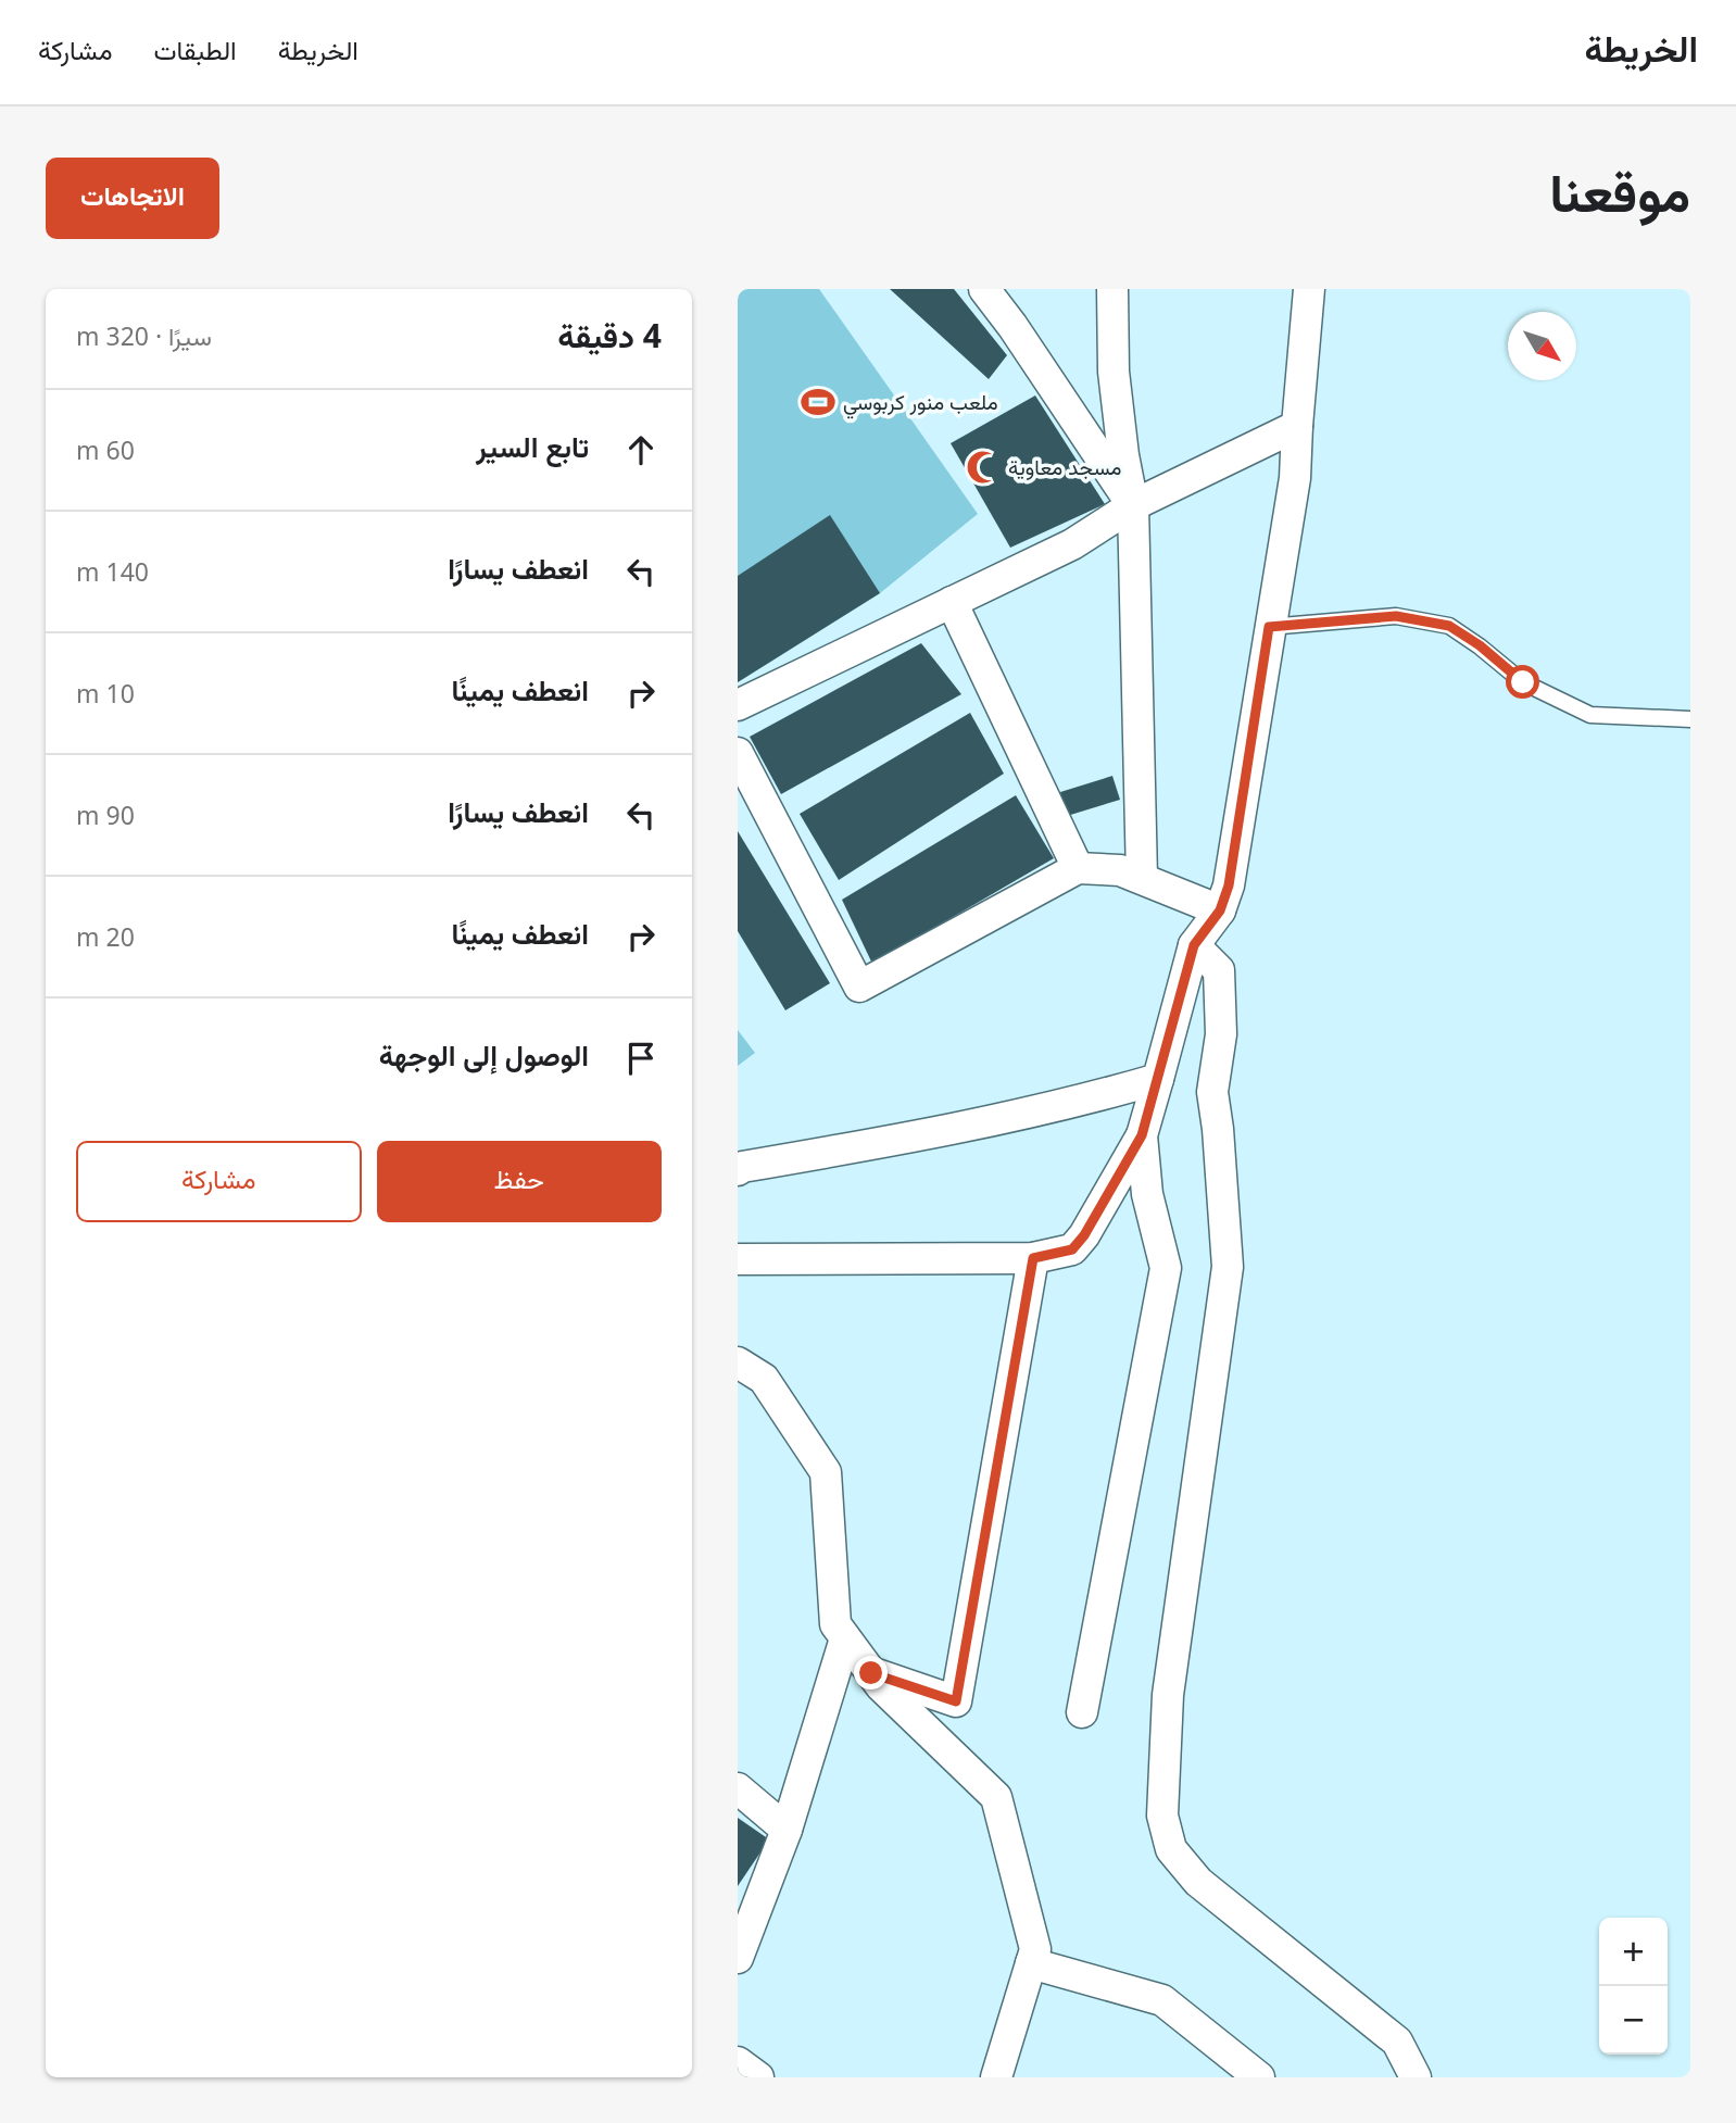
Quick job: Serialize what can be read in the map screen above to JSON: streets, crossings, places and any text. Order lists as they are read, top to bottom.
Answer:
{
  "places": {
    "sports": ["ملعب منور كربوسي"],
    "mosque": ["مسجد معاوية"]
  },
  "north": "bottom right",
  "page": {
    "header": "الخريطة",
    "nav": ["الخريطة", "الطبقات", "مشاركة"],
    "title": "موقعنا",
    "buttons": [
      "الاتجاهات",
      ["حفظ", "مشاركة"]
    ],
    "heading": ["4 دقيقة", "سيرًا · 320 m"],
    "list": [
      ["تابع السير", "60 m"],
      ["انعطف يسارًا", "140 m"],
      ["انعطف يمينًا", "10 m"],
      ["انعطف يسارًا", "90 m"],
      ["انعطف يمينًا", "20 m"],
      "الوصول إلى الوجهة"
    ],
    "map_buttons": ["+", "−"]
  }
}
